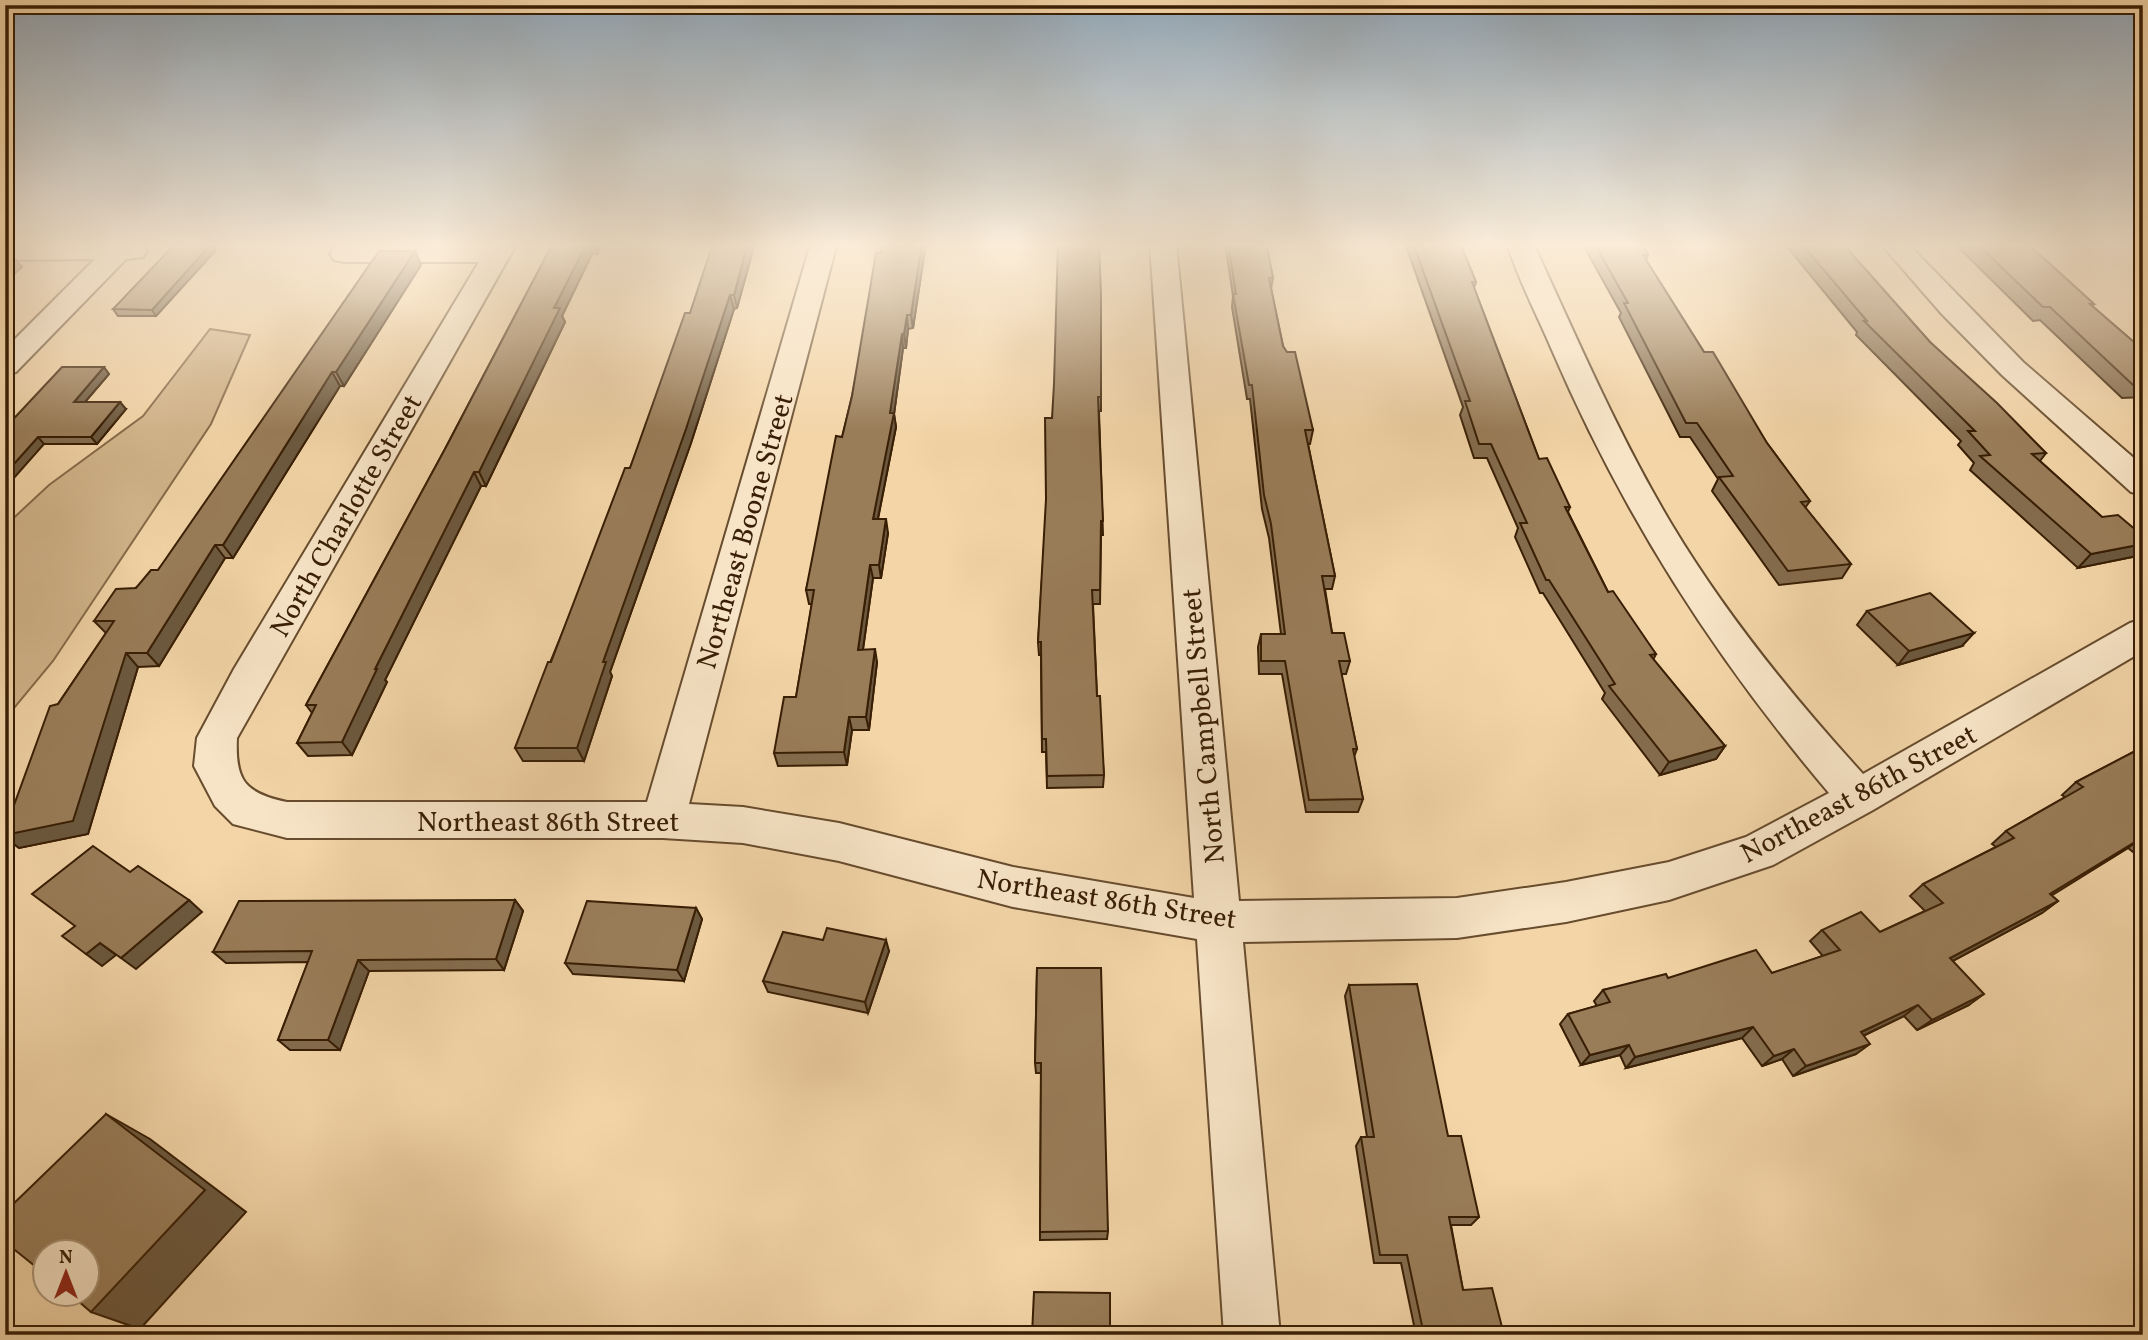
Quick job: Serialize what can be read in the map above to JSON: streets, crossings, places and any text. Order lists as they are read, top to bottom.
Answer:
{
  "streets": {
    "street": [
      "North Charlotte Street",
      "Northeast Boone Street",
      "North Campbell Street",
      "Northeast 86th Street"
    ]
  },
  "crossings": [
    ["North Charlotte Street", "Northeast 86th Street"],
    ["Northeast Boone Street", "Northeast 86th Street"],
    ["North Campbell Street", "Northeast 86th Street"]
  ],
  "north": "top"
}
